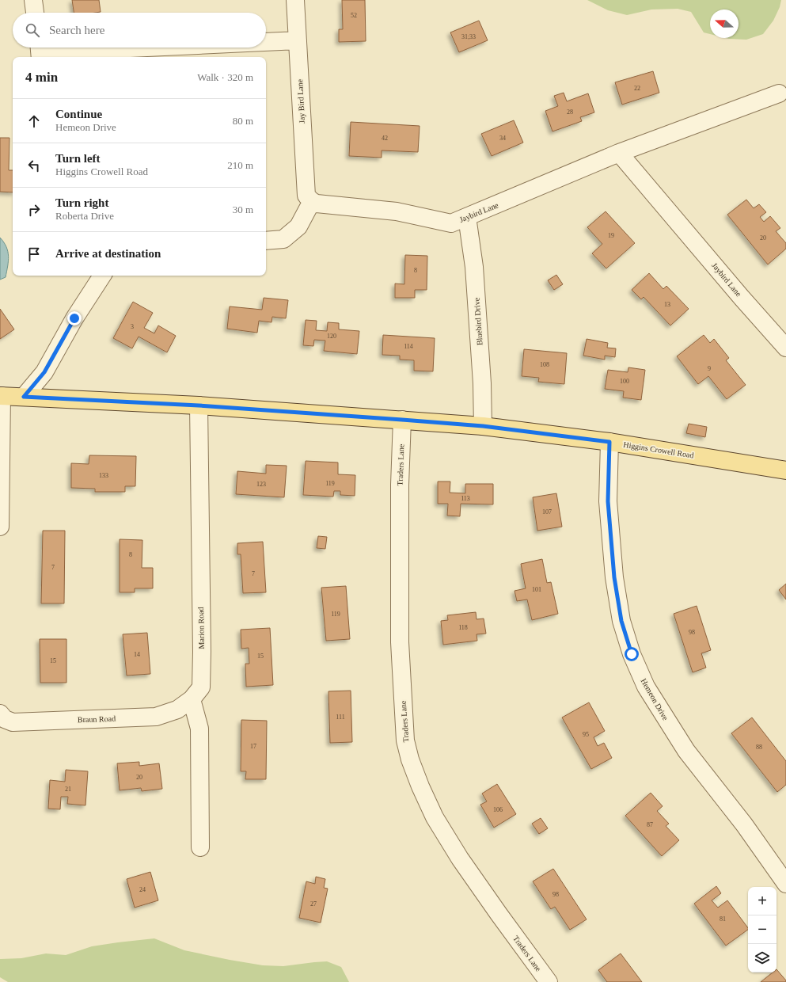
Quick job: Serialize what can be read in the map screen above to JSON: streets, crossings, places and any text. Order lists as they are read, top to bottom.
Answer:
{
  "streets": {
    "main road": ["Higgins Crowell Road"],
    "street": [
      "Jay Bird Lane",
      "Jaybird Lane",
      "Bluebird Drive",
      "Traders Lane",
      "Marion Road",
      "Hemeon Drive",
      "Braun Road"
    ]
  },
  "crossings": [
    ["Jay Bird Lane", "Jaybird Lane"],
    ["Jaybird Lane", "Bluebird Drive"],
    ["Bluebird Drive", "Higgins Crowell Road"],
    ["Higgins Crowell Road", "Traders Lane"],
    ["Higgins Crowell Road", "Marion Road"],
    ["Higgins Crowell Road", "Hemeon Drive"],
    ["Marion Road", "Braun Road"]
  ],
  "house_numbers": [
    "52",
    "31;33",
    "22",
    "28",
    "42",
    "34",
    "19",
    "20",
    "8",
    "13",
    "3",
    "120",
    "114",
    "108",
    "9",
    "100",
    "133",
    "119",
    "123",
    "113",
    "107",
    "8",
    "7",
    "7",
    "101",
    "119",
    "118",
    "98",
    "14",
    "15",
    "15",
    "111",
    "95",
    "17",
    "88",
    "20",
    "21",
    "106",
    "87",
    "24",
    "98",
    "27",
    "81"
  ],
  "north": "left",
  "page": {
    "search": "Search here",
    "heading": ["4 min", "Walk · 320 m"],
    "list": [
      ["Continue", "Hemeon Drive", "80 m"],
      ["Turn left", "Higgins Crowell Road", "210 m"],
      ["Turn right", "Roberta Drive", "30 m"],
      "Arrive at destination"
    ],
    "map_buttons": ["+", "−"]
  }
}
